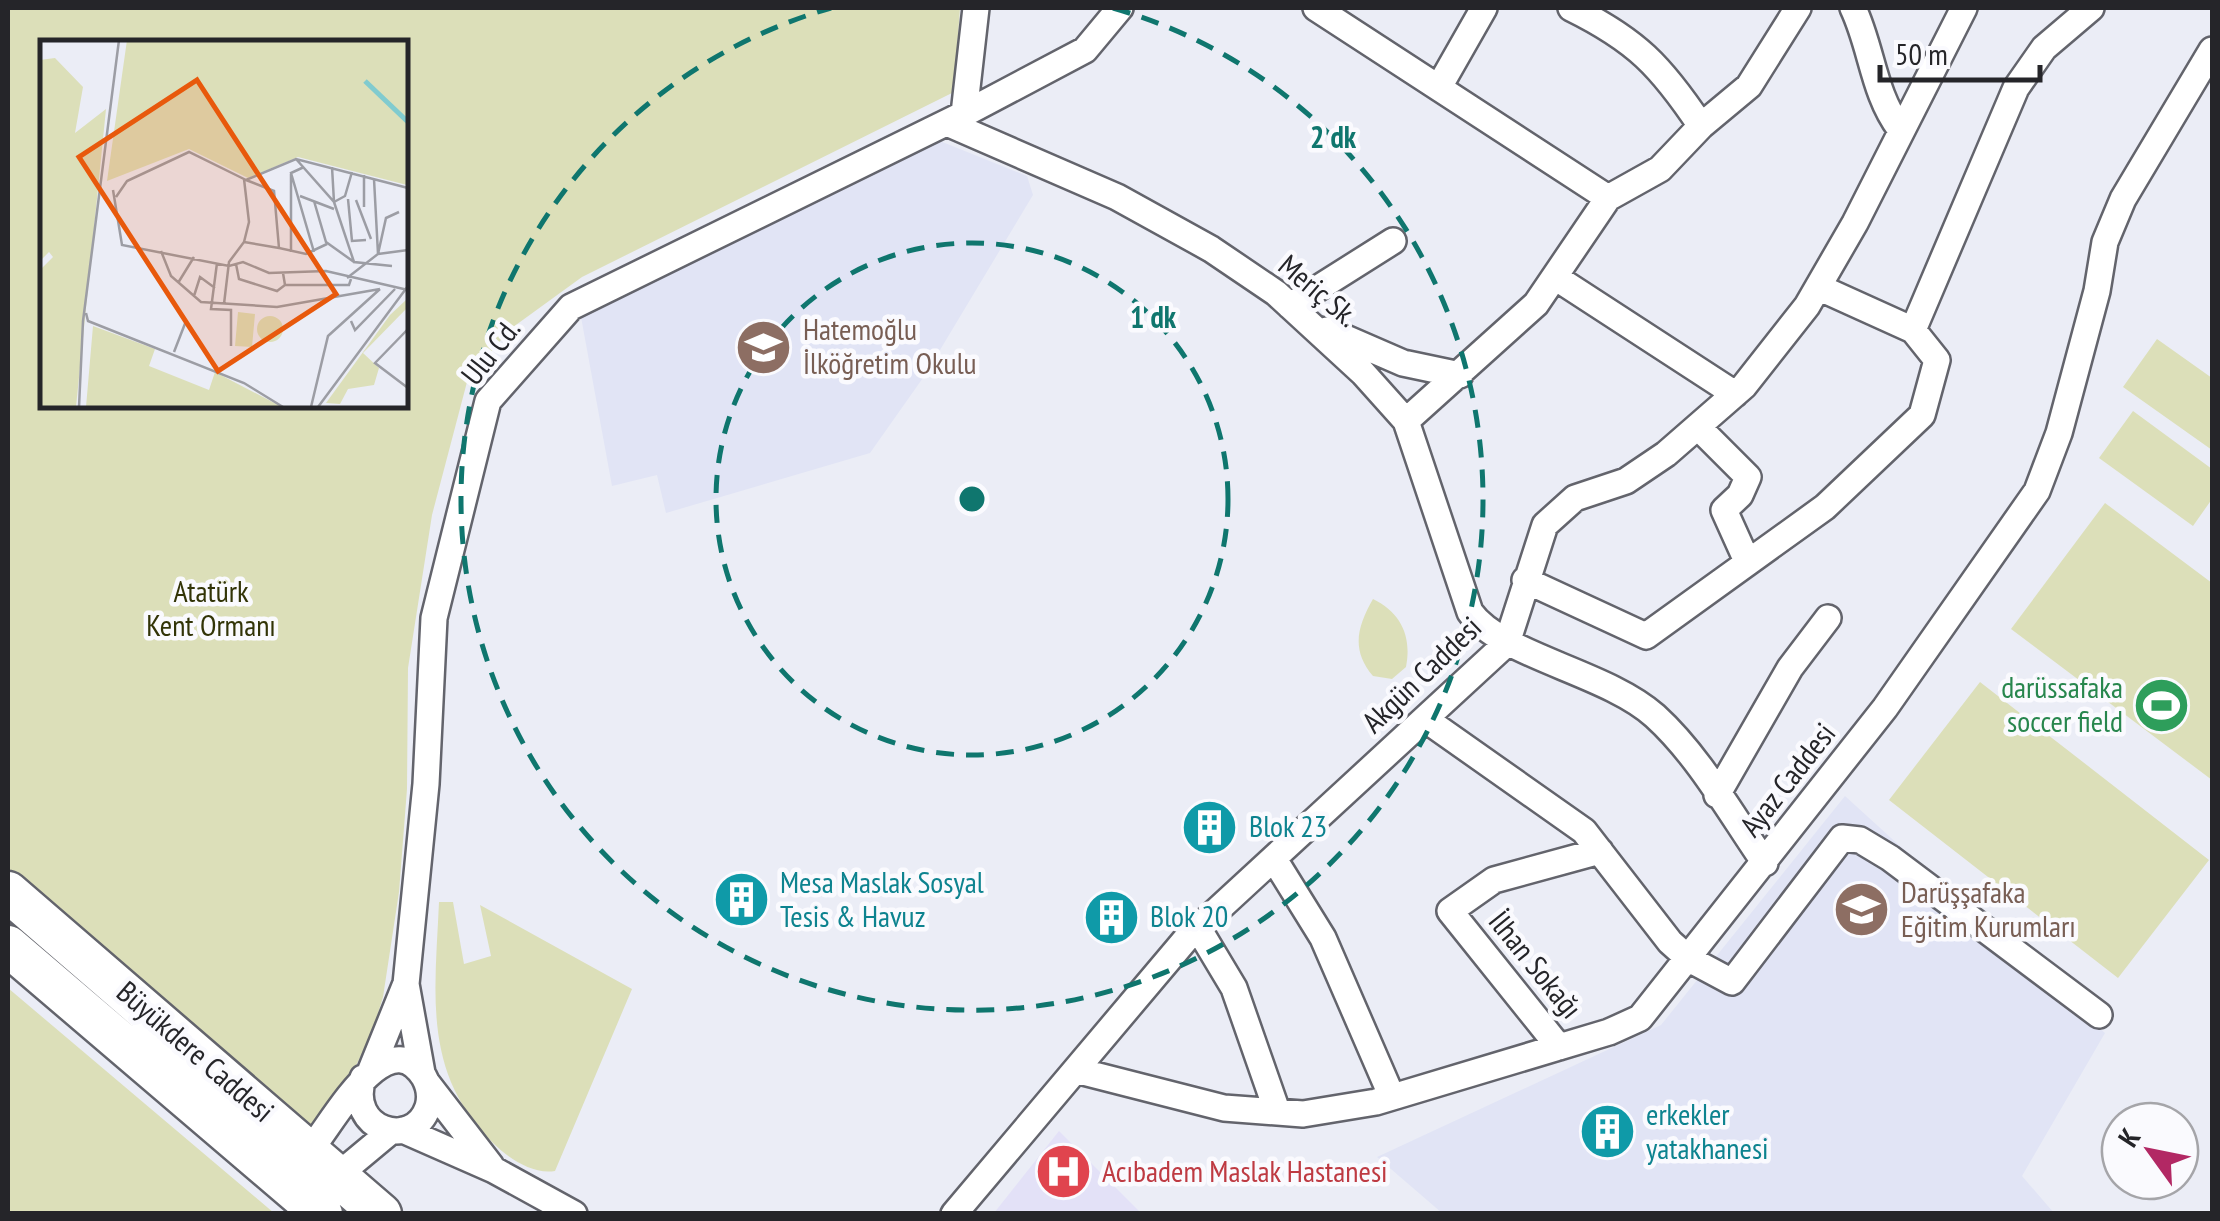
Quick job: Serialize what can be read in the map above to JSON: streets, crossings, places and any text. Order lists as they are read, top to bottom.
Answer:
{
  "streets": {
    "main road": ["Büyükdere Caddesi"],
    "street": [
      "Meriç Sk.",
      "Ulu Cd.",
      "Akgün Caddesi",
      "Ayaz Caddesi",
      "İlhan Sokağı"
    ]
  },
  "crossings": [
    ["Meriç Sk.", "Ulu Cd."],
    ["Meriç Sk.", "Akgün Caddesi"],
    ["Meriç Sk.", "Ayaz Caddesi"],
    ["Ulu Cd.", "Büyükdere Caddesi"],
    ["Akgün Caddesi", "Ayaz Caddesi"],
    ["Ayaz Caddesi", "İlhan Sokağı"]
  ],
  "parks": ["Atatürk Kent Ormanı"],
  "places": {
    "school or university": ["Hatemoğlu İlköğretim Okulu", "Darüşşafaka Eğitim Kurumları"],
    "sports": ["darüssafaka soccer field"],
    "building": [
      "Blok 23",
      "Mesa Maslak Sosyal Tesis & Havuz",
      "Blok 20",
      "erkekler yatakhanesi"
    ],
    "hospital": ["Acıbadem Maslak Hastanesi"]
  },
  "scale_bar": "50 m",
  "north": "top left",
  "rings": ["2 dk", "1 dk"]
}
